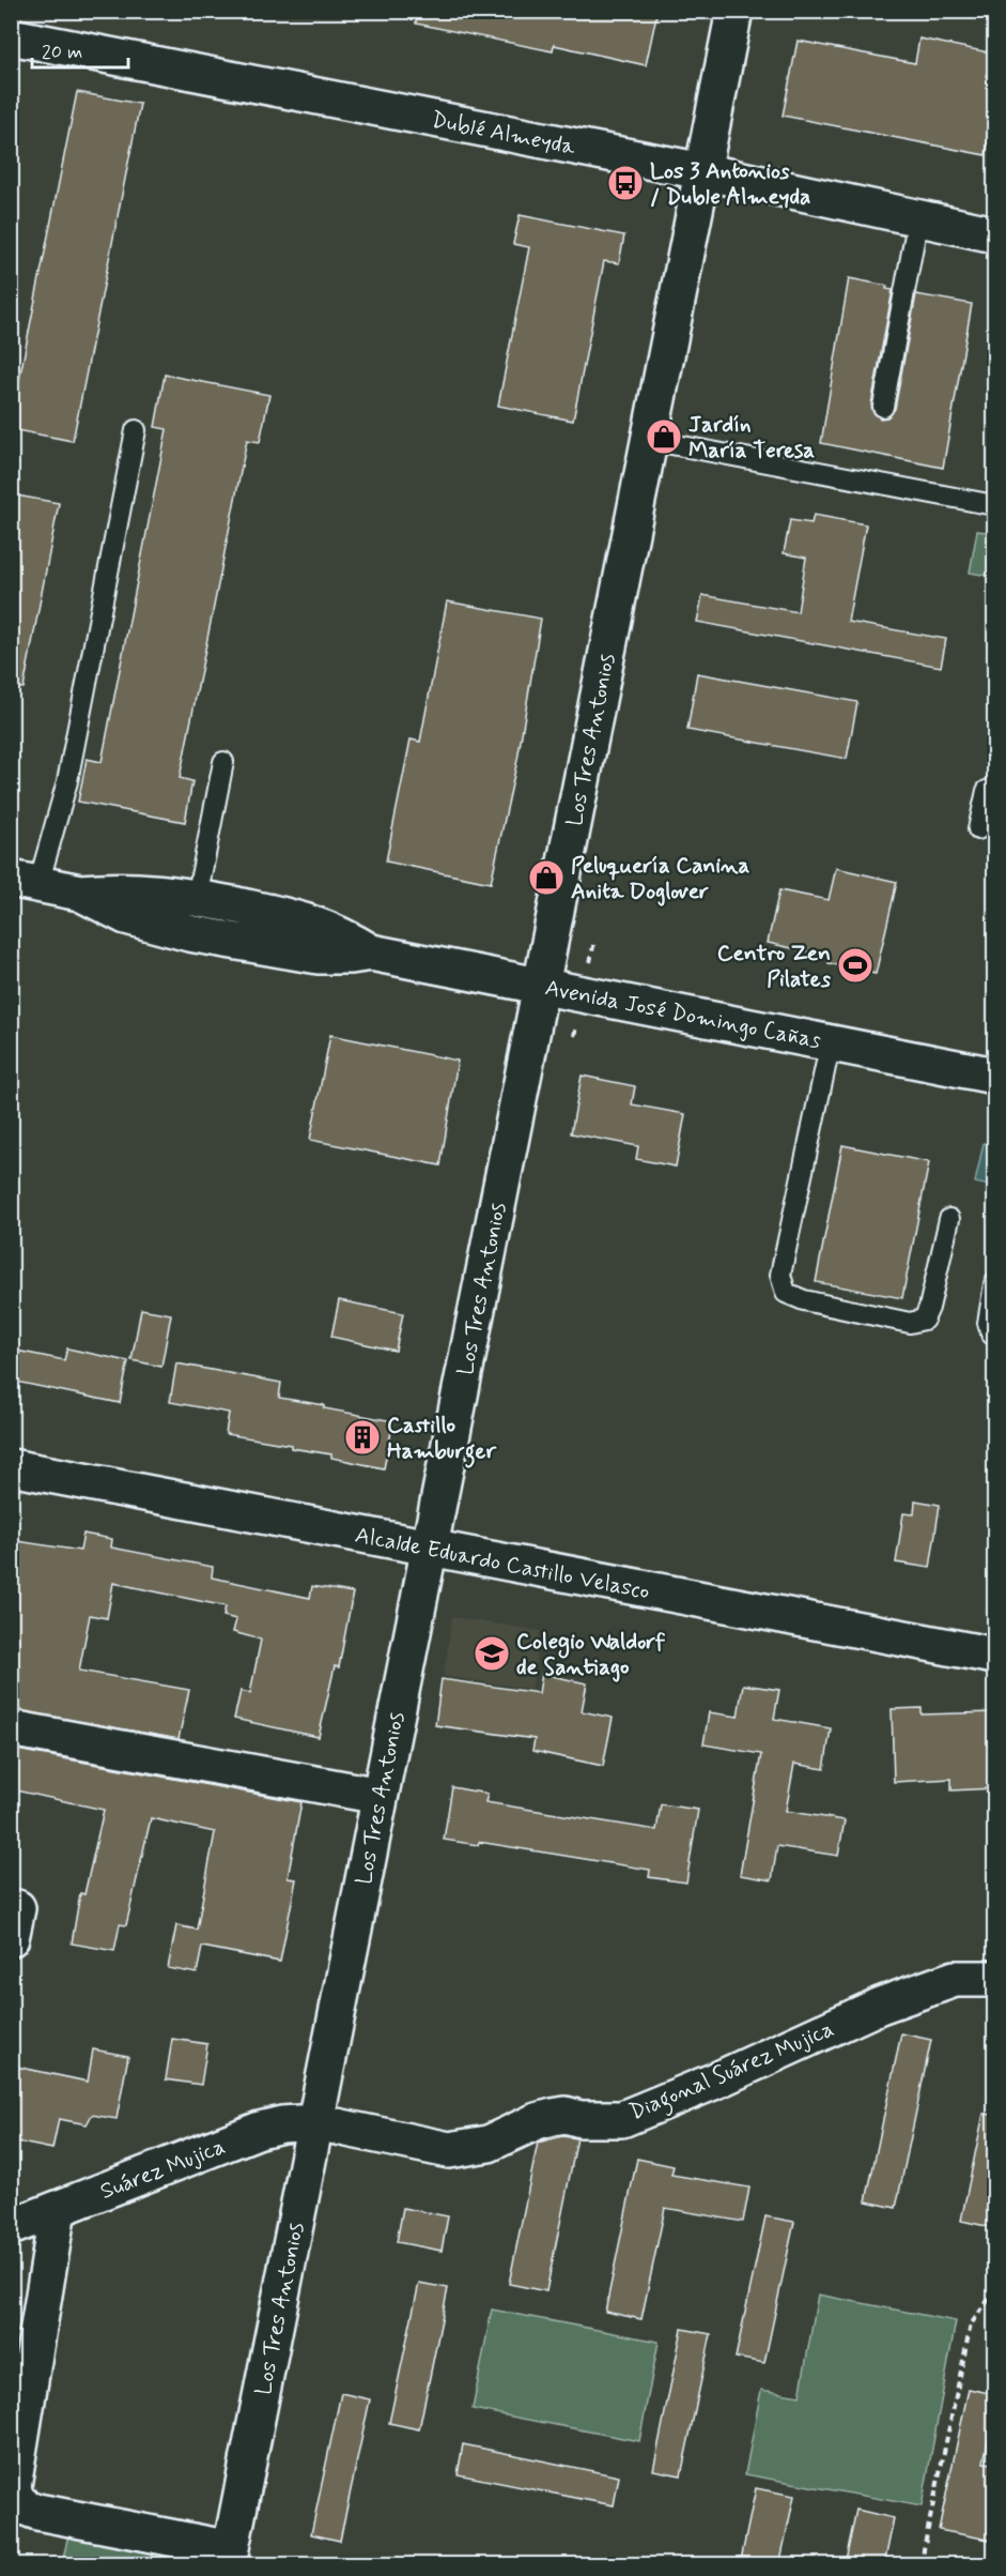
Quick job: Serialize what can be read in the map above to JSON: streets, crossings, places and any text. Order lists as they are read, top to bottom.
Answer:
{
  "streets": {
    "street": [
      "Dublé Almeyda",
      "Los Tres Antonios",
      "Avenida José Domingo Cañas",
      "Alcalde Eduardo Castillo Velasco",
      "Diagonal Suárez Mujica",
      "Suárez Mujica"
    ]
  },
  "crossings": [
    ["Dublé Almeyda", "Los Tres Antonios"],
    ["Los Tres Antonios", "Avenida José Domingo Cañas"],
    ["Los Tres Antonios", "Alcalde Eduardo Castillo Velasco"],
    ["Los Tres Antonios", "Diagonal Suárez Mujica"],
    ["Los Tres Antonios", "Suárez Mujica"],
    ["Diagonal Suárez Mujica", "Suárez Mujica"]
  ],
  "places": {
    "bus stop": ["Los 3 Antonios / Duble Almeyda"],
    "shop": ["Jardín María Teresa", "Peluquería Canina Anita Doglover"],
    "sports": ["Centro Zen Pilates"],
    "building": ["Castillo Hamburger"],
    "school or university": ["Colegio Waldorf de Santiago"]
  },
  "scale_bar": "20 m"
}
